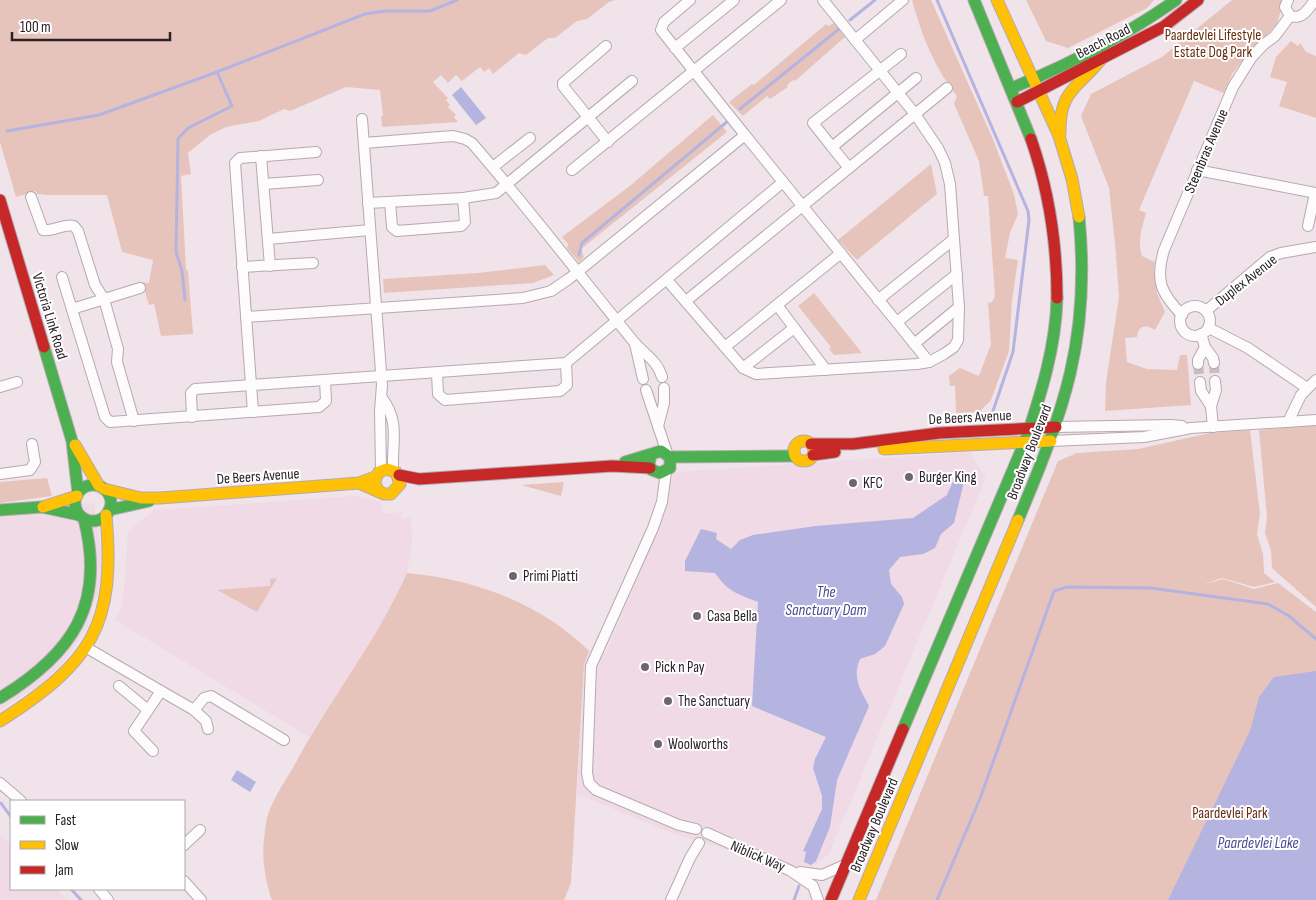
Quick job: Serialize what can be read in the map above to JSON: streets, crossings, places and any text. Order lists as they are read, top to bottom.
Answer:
{
  "streets": {
    "main road": [
      "Beach Road",
      "Victoria Link Road",
      "De Beers Avenue",
      "Broadway Boulevard"
    ],
    "street": ["Steenbras Avenue", "Duplex Avenue", "Niblick Way"]
  },
  "crossings": [
    ["Beach Road", "Broadway Boulevard"],
    ["Steenbras Avenue", "Duplex Avenue"],
    ["Victoria Link Road", "De Beers Avenue"],
    ["De Beers Avenue", "Broadway Boulevard"],
    ["Broadway Boulevard", "Niblick Way"]
  ],
  "water": ["The Sanctuary Dam", "Paardevlei Lake"],
  "parks": ["Paardevlei Lifestyle Estate Dog Park", "Paardevlei Park"],
  "places": [
    "Burger King",
    "KFC",
    "Primi Piatti",
    "Casa Bella",
    "Pick n Pay",
    "The Sanctuary",
    "Woolworths"
  ],
  "legend": ["Fast", "Slow", "Jam"],
  "scale_bar": "100 m"
}
